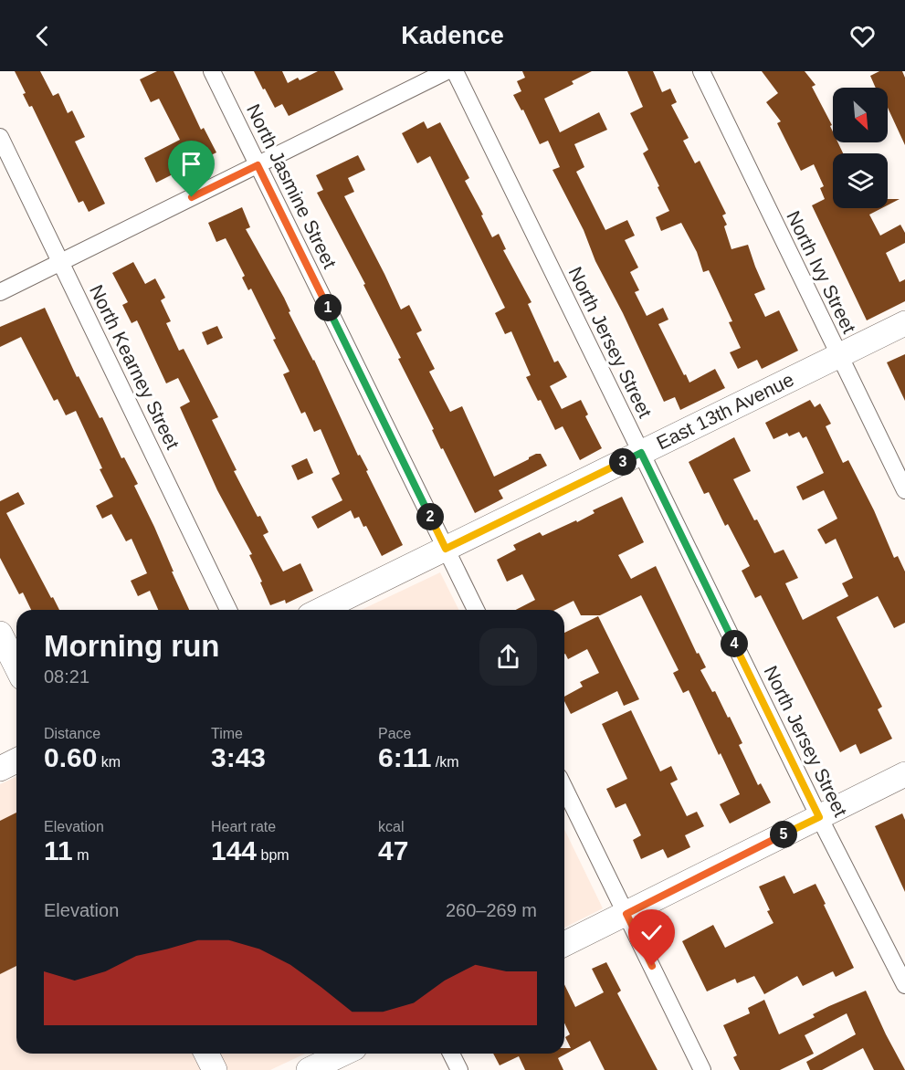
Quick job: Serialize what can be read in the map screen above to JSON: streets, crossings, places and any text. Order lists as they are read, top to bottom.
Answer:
{
  "streets": {
    "main road": ["East 13th Avenue"],
    "street": [
      "North Jasmine Street",
      "North Ivy Street",
      "North Jersey Street",
      "North Kearney Street"
    ]
  },
  "crossings": [
    ["North Jasmine Street", "East 13th Avenue"],
    ["North Ivy Street", "East 13th Avenue"],
    ["North Jersey Street", "East 13th Avenue"]
  ],
  "north": "bottom right",
  "page": {
    "header": "Kadence",
    "pins": [
      "1",
      "3",
      "2",
      "4",
      "5"
    ],
    "heading": ["Morning run", "08:21"],
    "stats": [
      ["Distance", "0.60 km"],
      ["Time", "3:43"],
      ["Pace", "6:11 /km"],
      ["Elevation", "11 m"],
      ["Heart rate", "144 bpm"],
      ["kcal", "47"]
    ],
    "chart": ["Elevation", "260–269 m"]
  }
}
